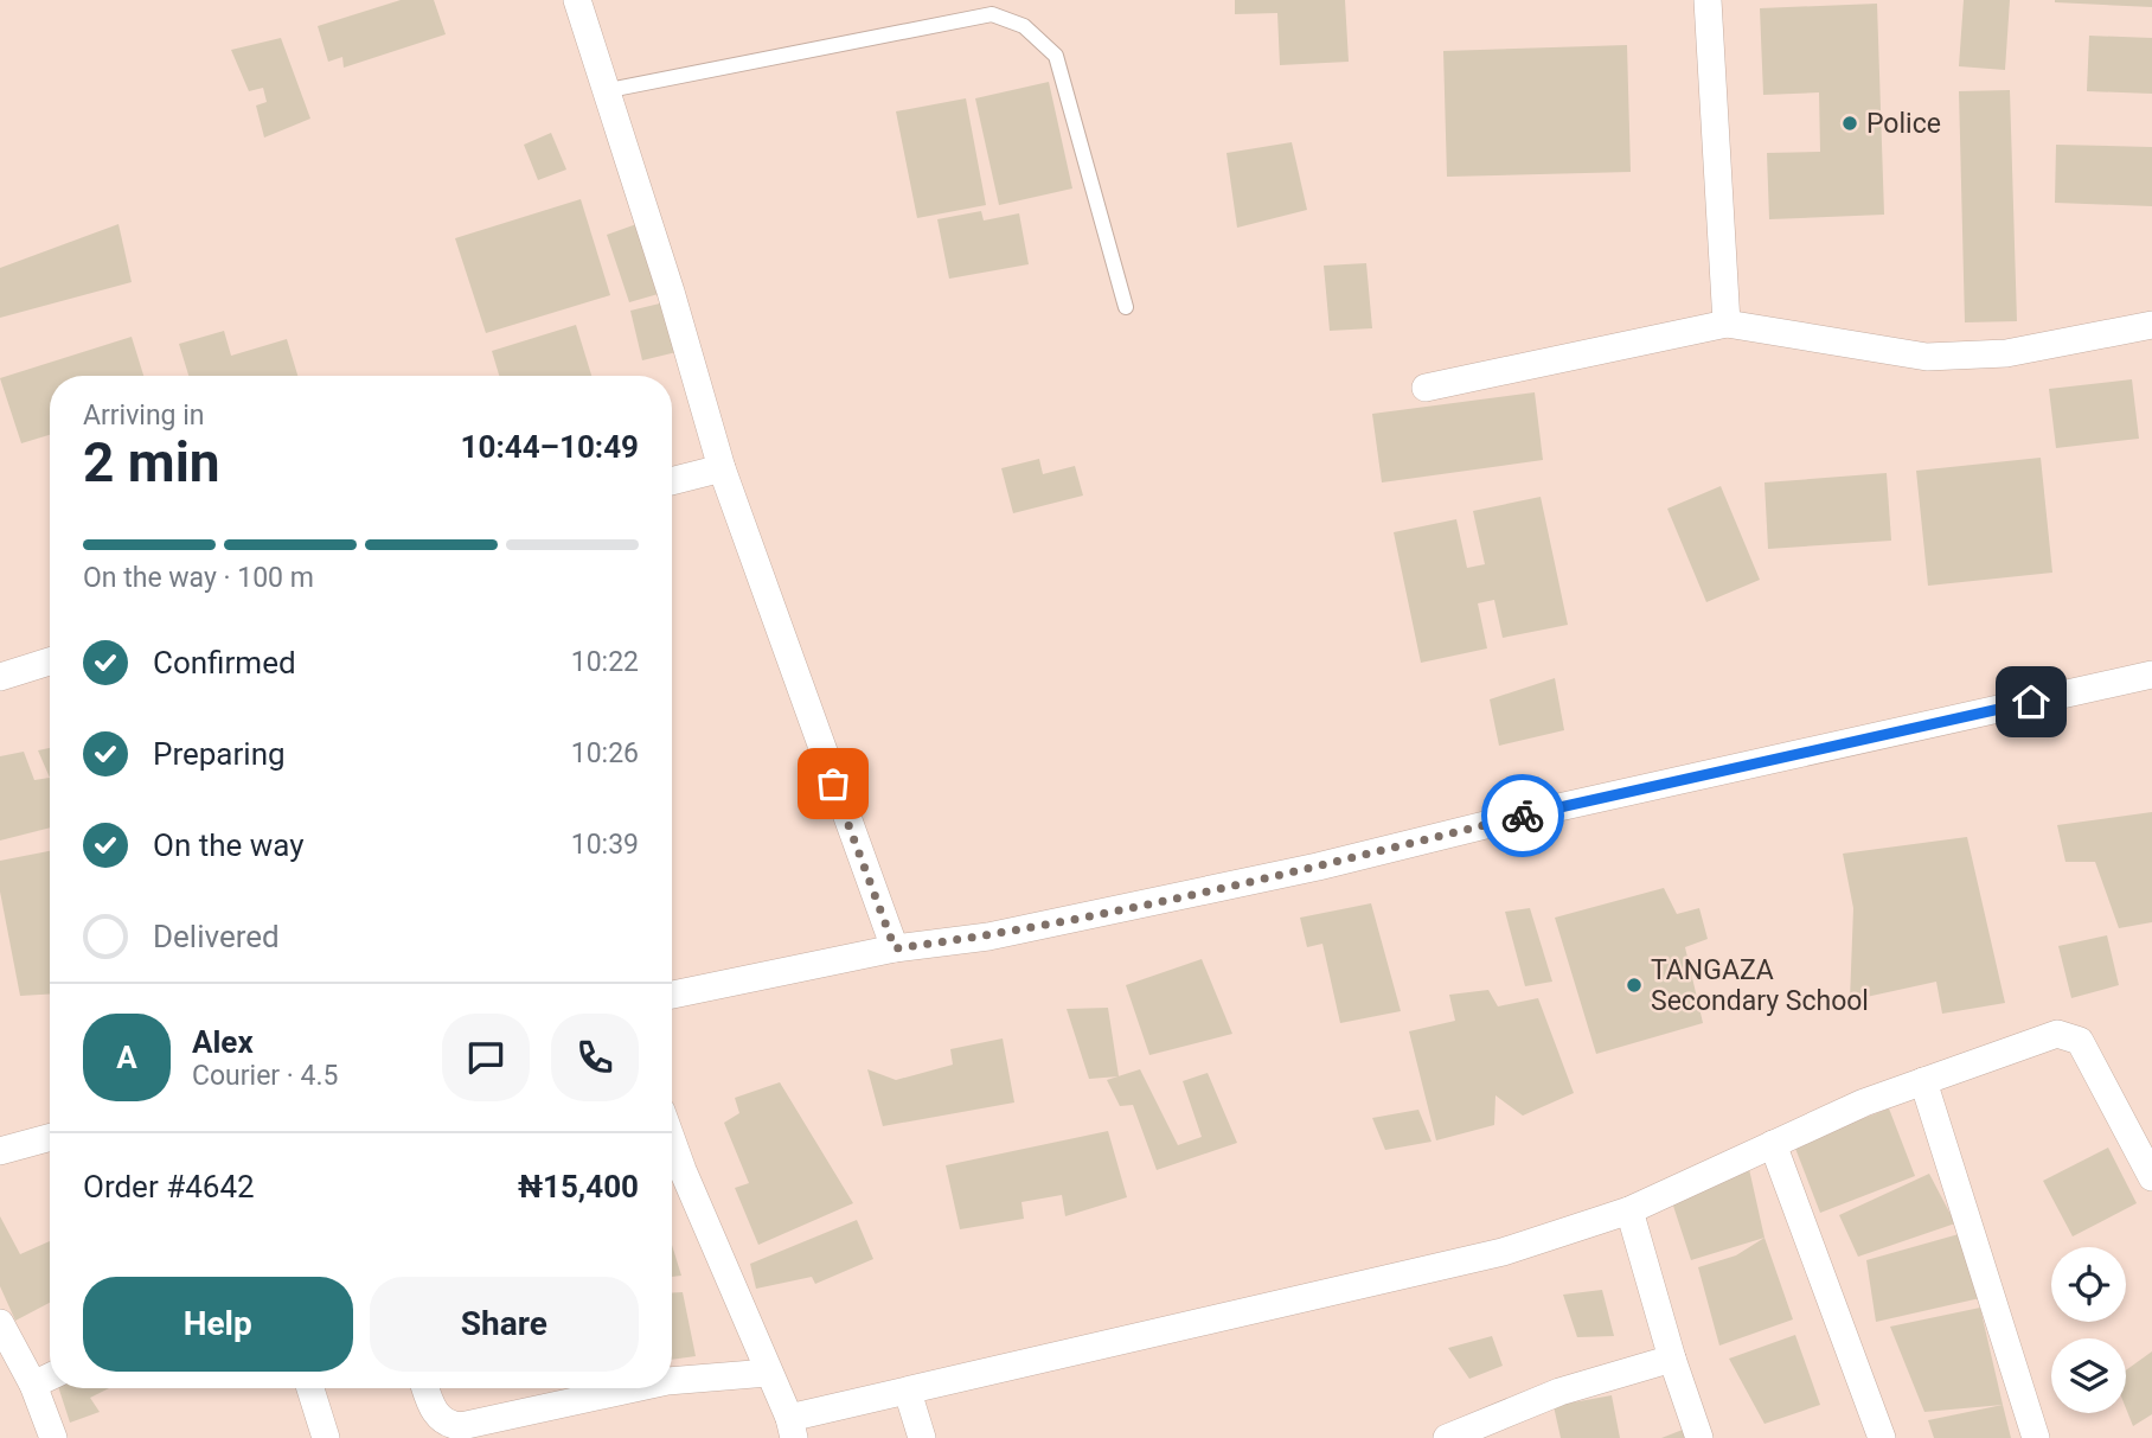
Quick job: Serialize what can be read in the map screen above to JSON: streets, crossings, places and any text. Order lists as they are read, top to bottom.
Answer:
{
  "places": ["Police", "TANGAZA Secondary School"],
  "page": {
    "heading": ["2 min", "Arriving in", "10:44–10:49"],
    "panel": [
      "Alex",
      "Courier · 4.5",
      "Order #4642",
      "₦15,400"
    ],
    "bar": "On the way · 100 m",
    "list": [
      ["Confirmed", "10:22"],
      ["Preparing", "10:26"],
      ["On the way", "10:39"],
      "Delivered"
    ],
    "round": "A",
    "buttons": ["Help", "Share"]
  }
}
